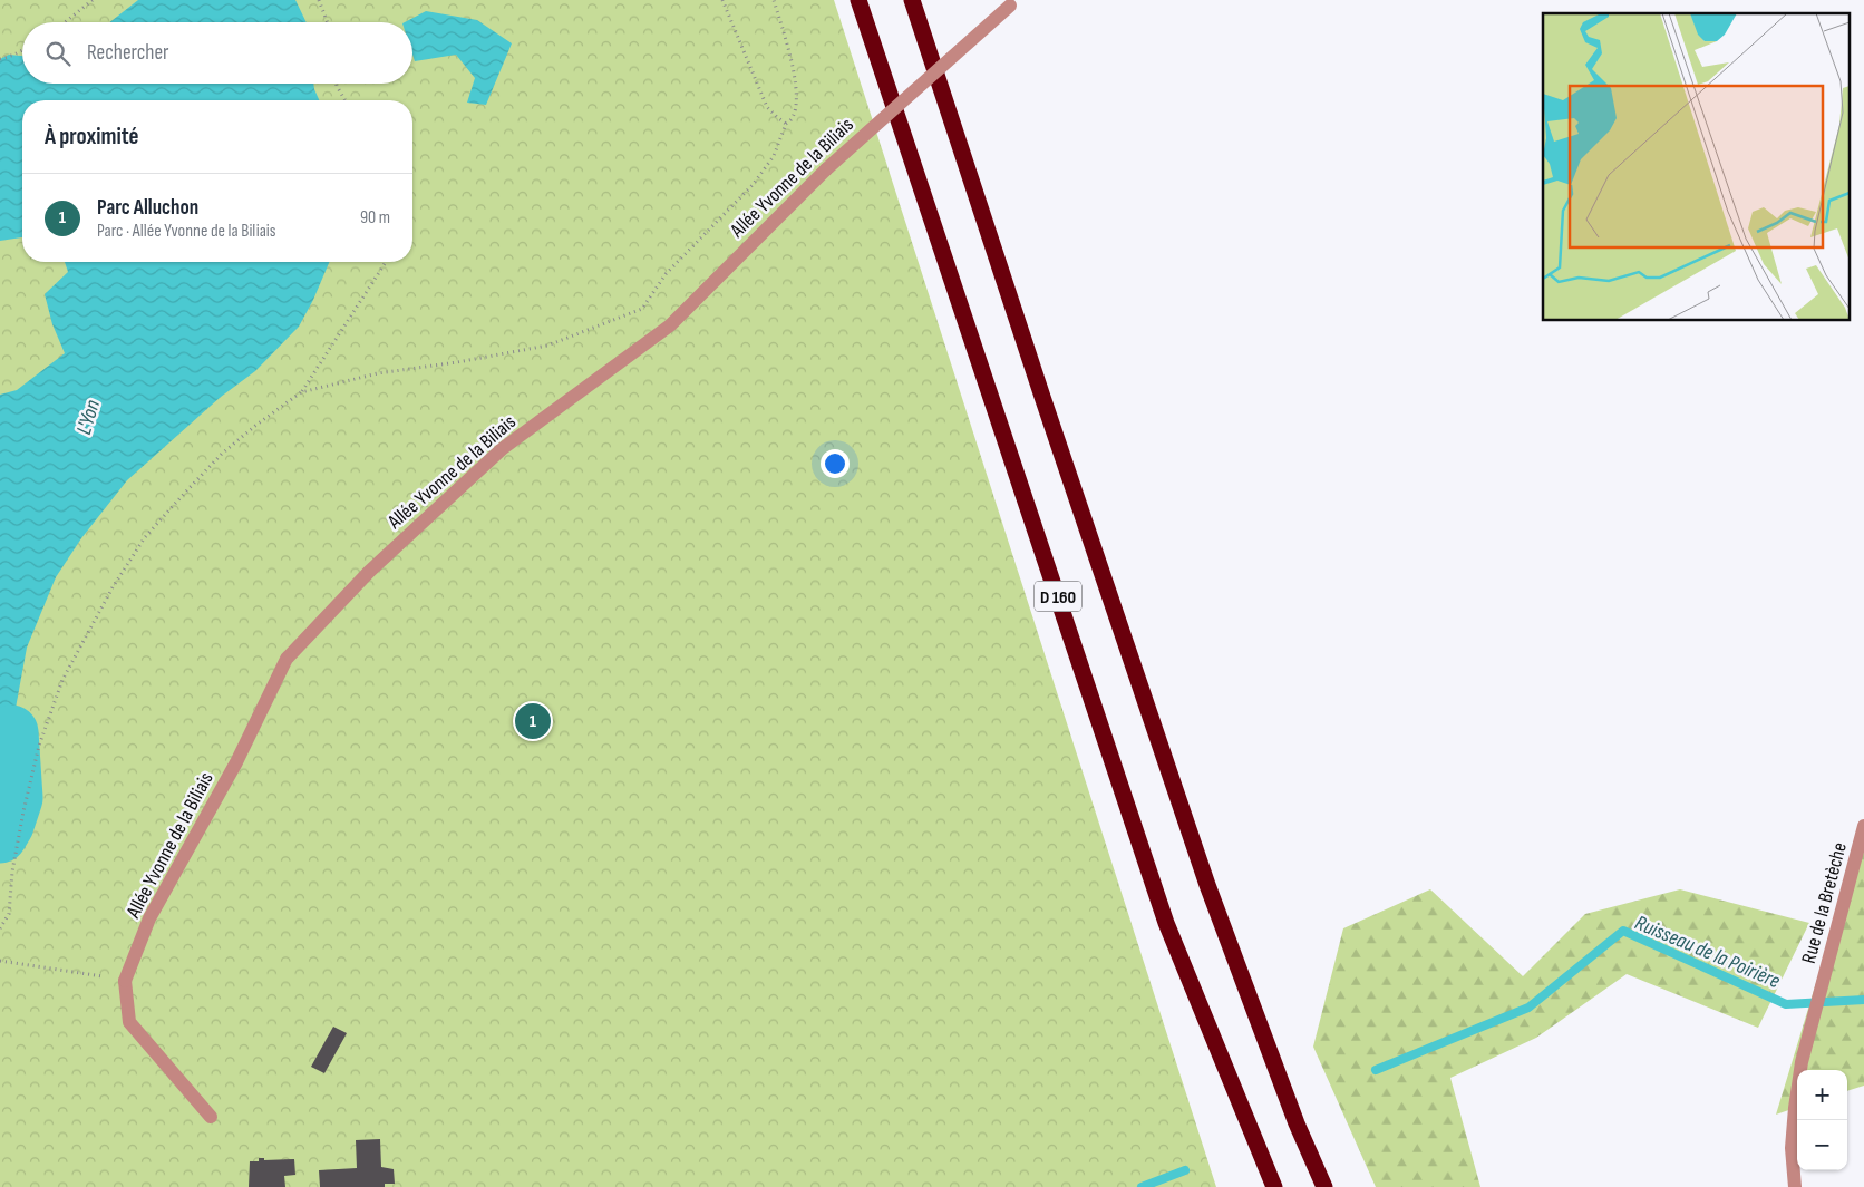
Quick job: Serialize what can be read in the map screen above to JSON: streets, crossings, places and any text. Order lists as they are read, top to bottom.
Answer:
{
  "streets": {
    "highway": ["D 160"],
    "street": ["Allée Yvonne de la Biliais", "Rue de la Bretèche"]
  },
  "water": ["L'Yon", "Ruisseau de la Poirière"],
  "page": {
    "search": "Rechercher",
    "heading": "À proximité",
    "list": [
      {
        "mark": "1",
        "name": "Parc Alluchon",
        "note": "Parc · Allée Yvonne de la Biliais",
        "value": "90 m"
      }
    ],
    "pins": "1",
    "map_buttons": ["+", "−"]
  }
}
